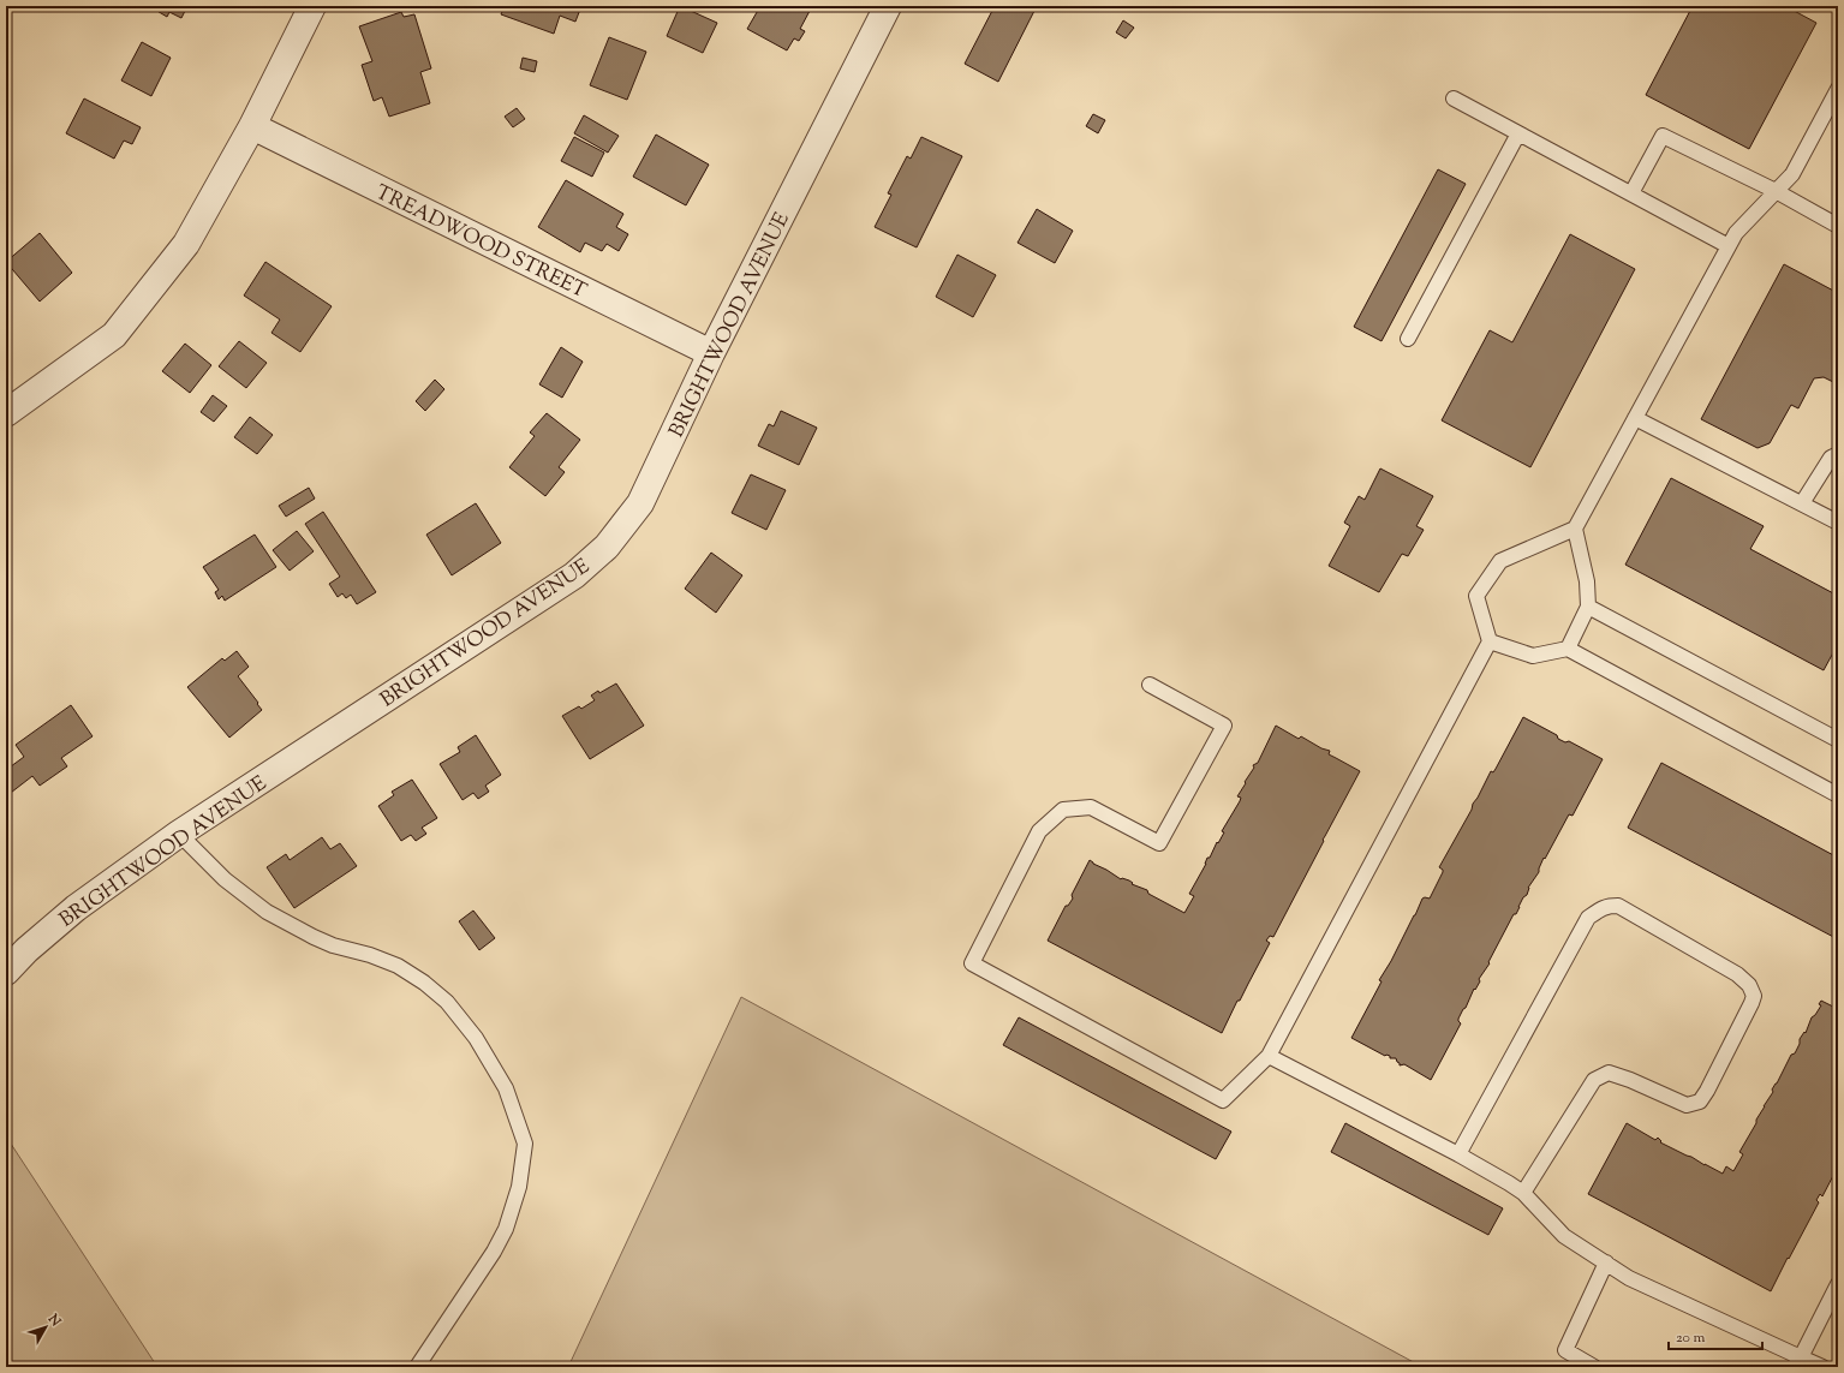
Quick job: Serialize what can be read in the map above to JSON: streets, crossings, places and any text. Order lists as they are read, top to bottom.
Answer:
{
  "streets": {
    "street": ["TREADWOOD STREET", "BRIGHTWOOD AVENUE"]
  },
  "crossings": [
    ["TREADWOOD STREET", "BRIGHTWOOD AVENUE"]
  ],
  "scale_bar": "20 m",
  "north": "top right"
}
